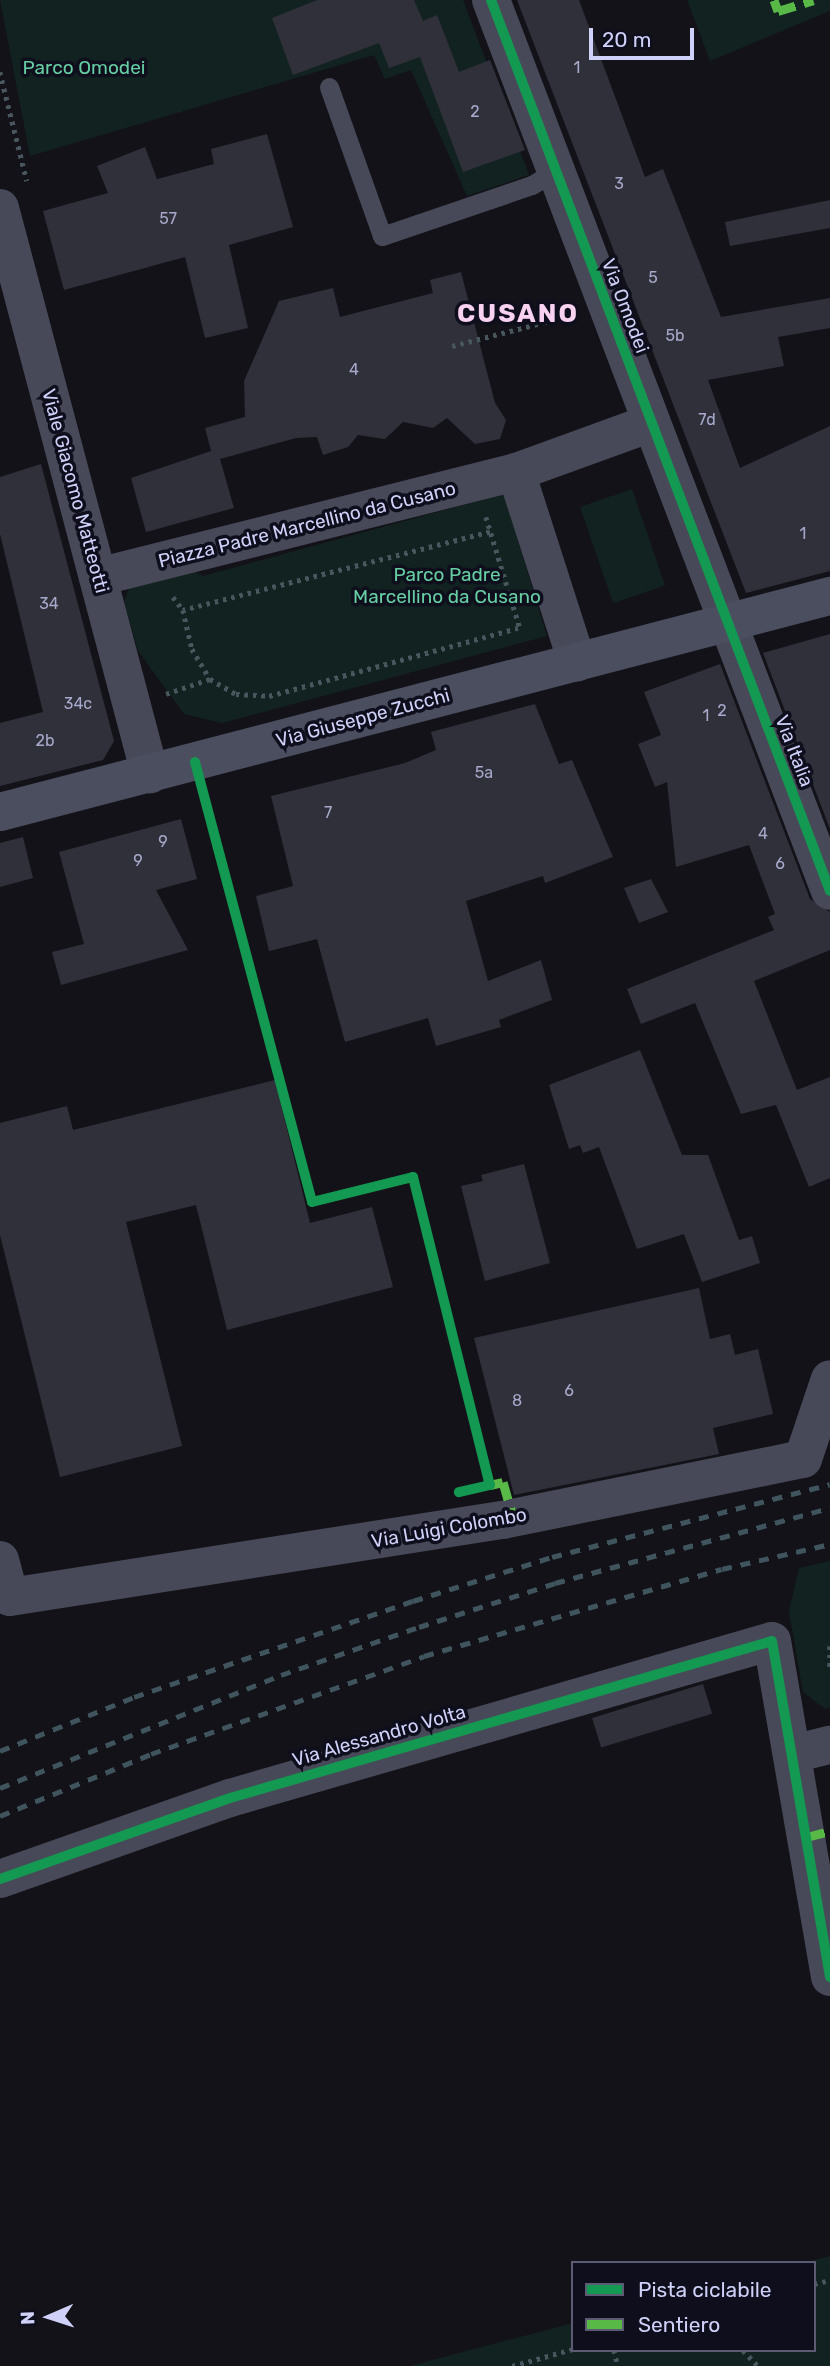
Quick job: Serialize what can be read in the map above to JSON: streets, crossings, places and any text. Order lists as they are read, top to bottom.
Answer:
{
  "streets": {
    "street": [
      "Via Omodei",
      "Viale Giacomo Matteotti",
      "Piazza Padre Marcellino da Cusano",
      "Via Giuseppe Zucchi",
      "Via Italia",
      "Via Luigi Colombo",
      "Via Alessandro Volta"
    ]
  },
  "crossings": [
    ["Via Omodei", "Piazza Padre Marcellino da Cusano"],
    ["Via Omodei", "Via Giuseppe Zucchi"],
    ["Via Omodei", "Via Italia"],
    ["Viale Giacomo Matteotti", "Piazza Padre Marcellino da Cusano"],
    ["Viale Giacomo Matteotti", "Via Giuseppe Zucchi"],
    ["Via Giuseppe Zucchi", "Via Italia"]
  ],
  "districts": ["CUSANO"],
  "parks": ["Parco Omodei", "Parco Padre Marcellino da Cusano"],
  "house_numbers": [
    "1",
    "2",
    "3",
    "57",
    "5",
    "5b",
    "4",
    "7d",
    "1",
    "34",
    "34c",
    "2",
    "1",
    "2b",
    "5a",
    "7",
    "4",
    "9",
    "9",
    "6",
    "6",
    "8"
  ],
  "legend": ["Pista ciclabile", "Sentiero"],
  "scale_bar": "20 m",
  "north": "left"
}
